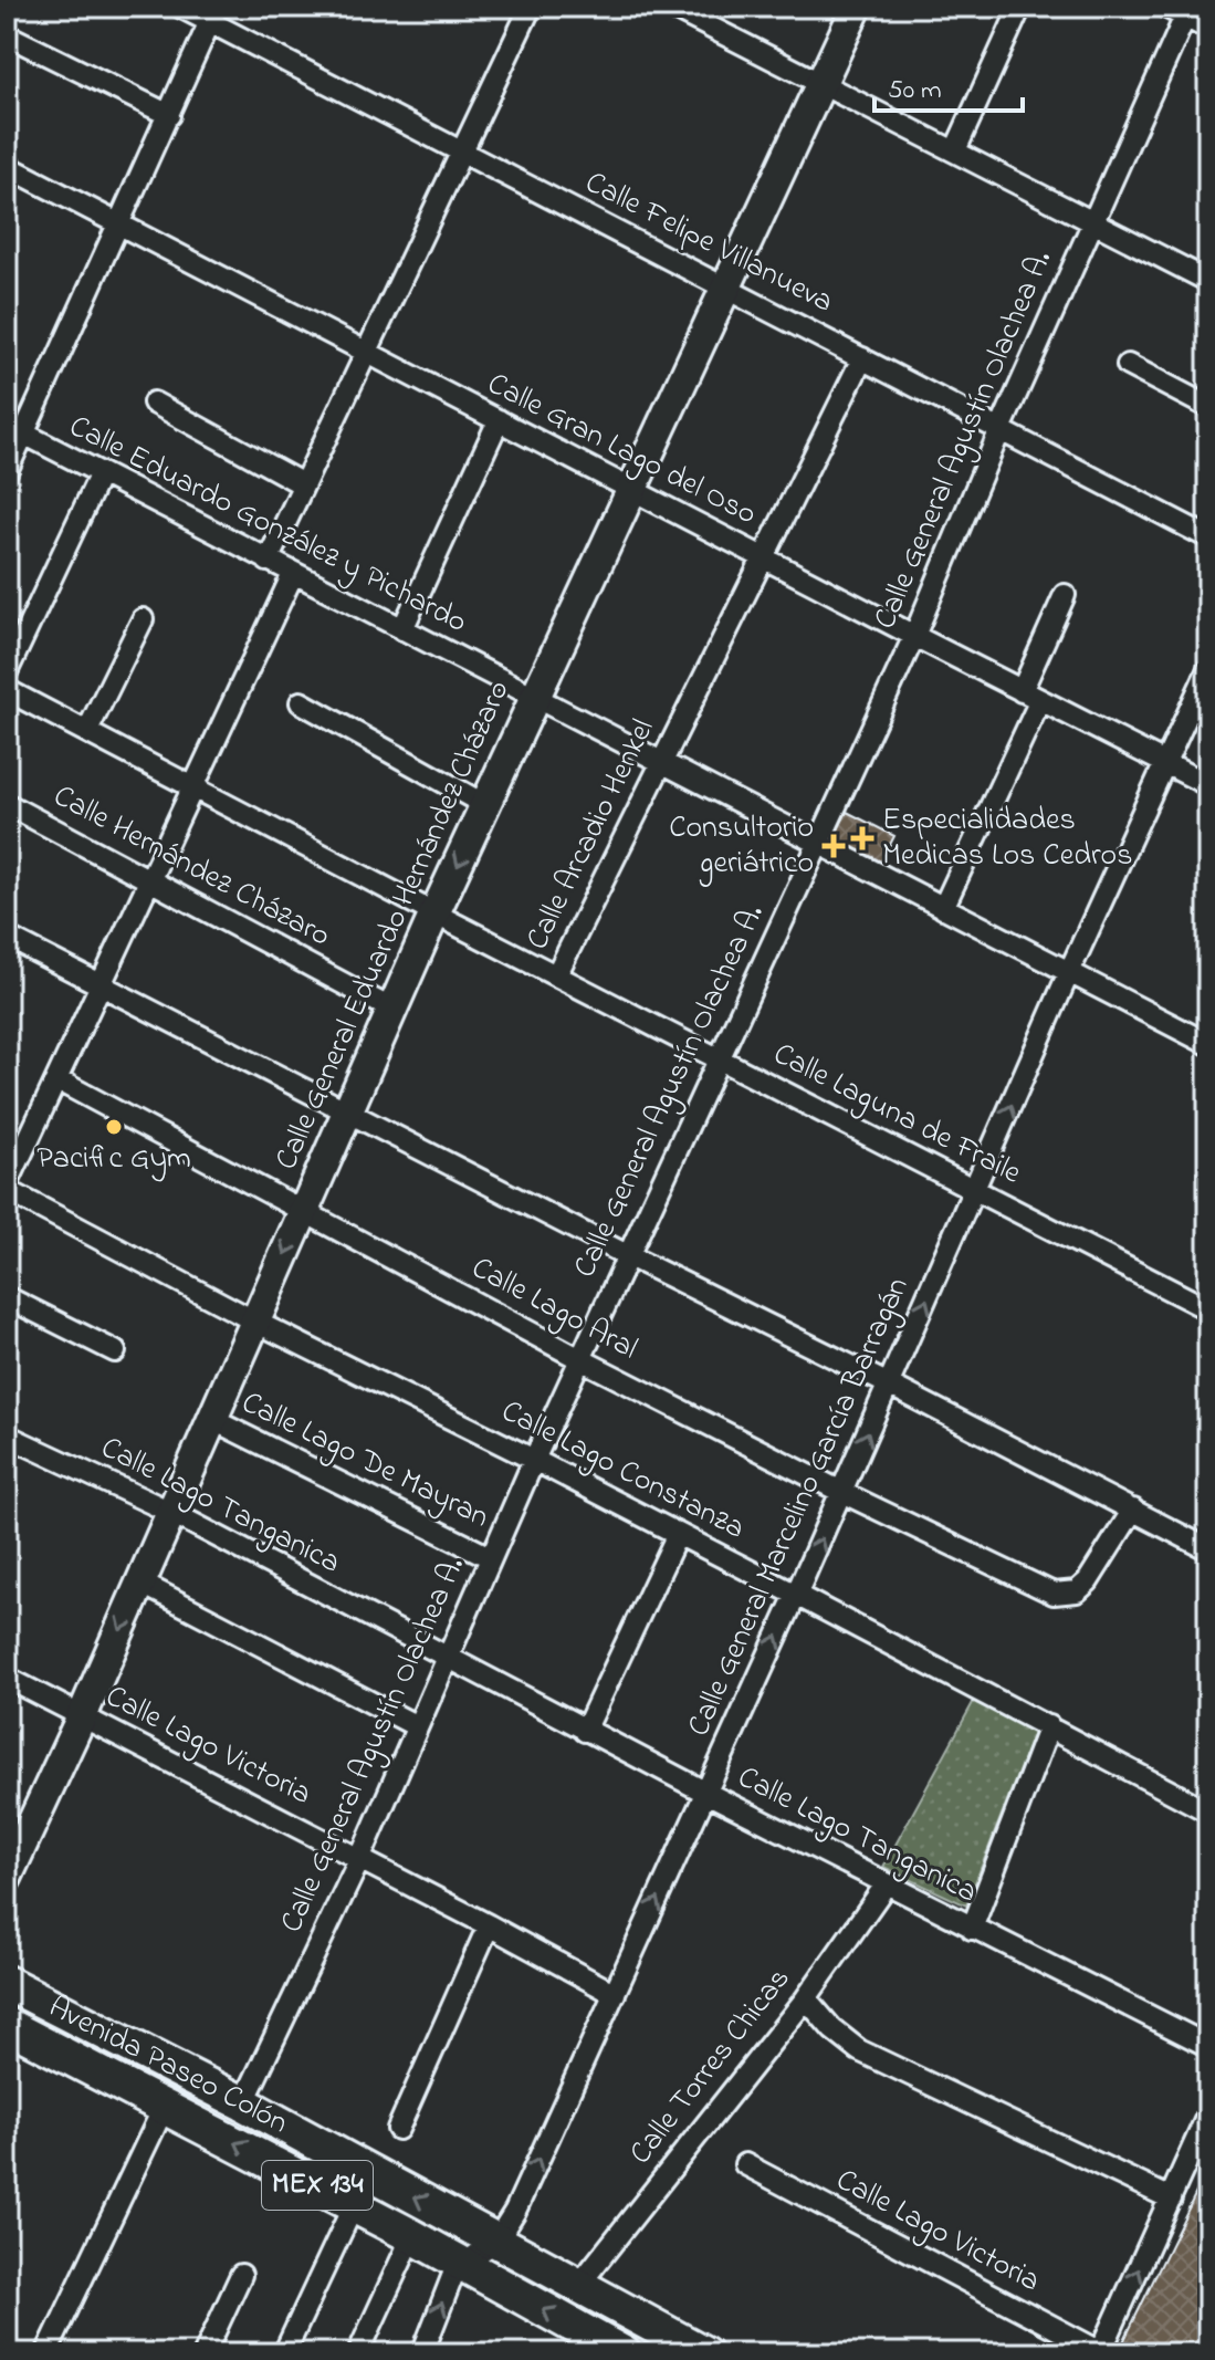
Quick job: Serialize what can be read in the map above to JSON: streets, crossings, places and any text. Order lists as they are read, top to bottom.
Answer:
{
  "streets": {
    "main road": ["Calle General Eduardo Hernández Cházaro", "Avenida Paseo Colón", "MEX 134"],
    "street": [
      "Calle Felipe Villanueva",
      "Calle General Agustín Olachea A.",
      "Calle Gran Lago del Oso",
      "Calle Eduardo González y Pichardo",
      "Calle Arcadio Henkel",
      "Calle Hernández Cházaro",
      "Calle Laguna de Fraile",
      "Calle Lago Aral",
      "Calle Lago De Mayran",
      "Calle Lago Constanza",
      "Calle Lago Tanganica",
      "Calle General Marcelino García Barragán",
      "Calle Lago Victoria",
      "Calle Torres Chicas"
    ]
  },
  "crossings": [
    ["Calle Felipe Villanueva", "Calle General Agustín Olachea A."],
    ["Calle Felipe Villanueva", "Calle Arcadio Henkel"],
    ["Calle Felipe Villanueva", "Calle General Eduardo Hernández Cházaro"],
    ["Calle General Agustín Olachea A.", "Calle Gran Lago del Oso"],
    ["Calle General Agustín Olachea A.", "Calle Eduardo González y Pichardo"],
    ["Calle General Agustín Olachea A.", "Calle Laguna de Fraile"],
    ["Calle General Agustín Olachea A.", "Calle Lago Aral"],
    ["Calle General Agustín Olachea A.", "Calle Lago De Mayran"],
    ["Calle General Agustín Olachea A.", "Calle Lago Constanza"],
    ["Calle General Agustín Olachea A.", "Calle Lago Tanganica"],
    ["Calle General Agustín Olachea A.", "Calle Lago Victoria"],
    ["Calle General Agustín Olachea A.", "Avenida Paseo Colón"],
    ["Calle Gran Lago del Oso", "Calle Arcadio Henkel"],
    ["Calle Gran Lago del Oso", "Calle General Eduardo Hernández Cházaro"],
    ["Calle Gran Lago del Oso", "Calle General Marcelino García Barragán"],
    ["Calle Eduardo González y Pichardo", "Calle Arcadio Henkel"],
    ["Calle Eduardo González y Pichardo", "Calle General Eduardo Hernández Cházaro"],
    ["Calle Eduardo González y Pichardo", "Calle General Marcelino García Barragán"],
    ["Calle Arcadio Henkel", "Calle General Eduardo Hernández Cházaro"],
    ["Calle Arcadio Henkel", "Calle Laguna de Fraile"],
    ["Calle Hernández Cházaro", "Calle General Eduardo Hernández Cházaro"],
    ["Calle General Eduardo Hernández Cházaro", "Calle Lago Aral"],
    ["Calle General Eduardo Hernández Cházaro", "Calle Lago De Mayran"],
    ["Calle General Eduardo Hernández Cházaro", "Calle Lago Constanza"],
    ["Calle General Eduardo Hernández Cházaro", "Calle Lago Tanganica"],
    ["Calle General Eduardo Hernández Cházaro", "Calle Lago Victoria"],
    ["Calle Laguna de Fraile", "Calle General Marcelino García Barragán"],
    ["Calle Lago Aral", "Calle General Marcelino García Barragán"],
    ["Calle Lago Constanza", "Calle General Marcelino García Barragán"],
    ["Calle Lago Tanganica", "Calle General Marcelino García Barragán"],
    ["Calle Lago Tanganica", "Calle Torres Chicas"],
    ["Calle General Marcelino García Barragán", "Calle Lago Victoria"],
    ["Calle General Marcelino García Barragán", "Avenida Paseo Colón"],
    ["Avenida Paseo Colón", "Calle Torres Chicas"]
  ],
  "places": {
    "health": ["Especialidades Medicas Los Cedros", "Consultorio geriátrico"],
    "other": ["Pacific Gym"]
  },
  "scale_bar": "50 m"
}
